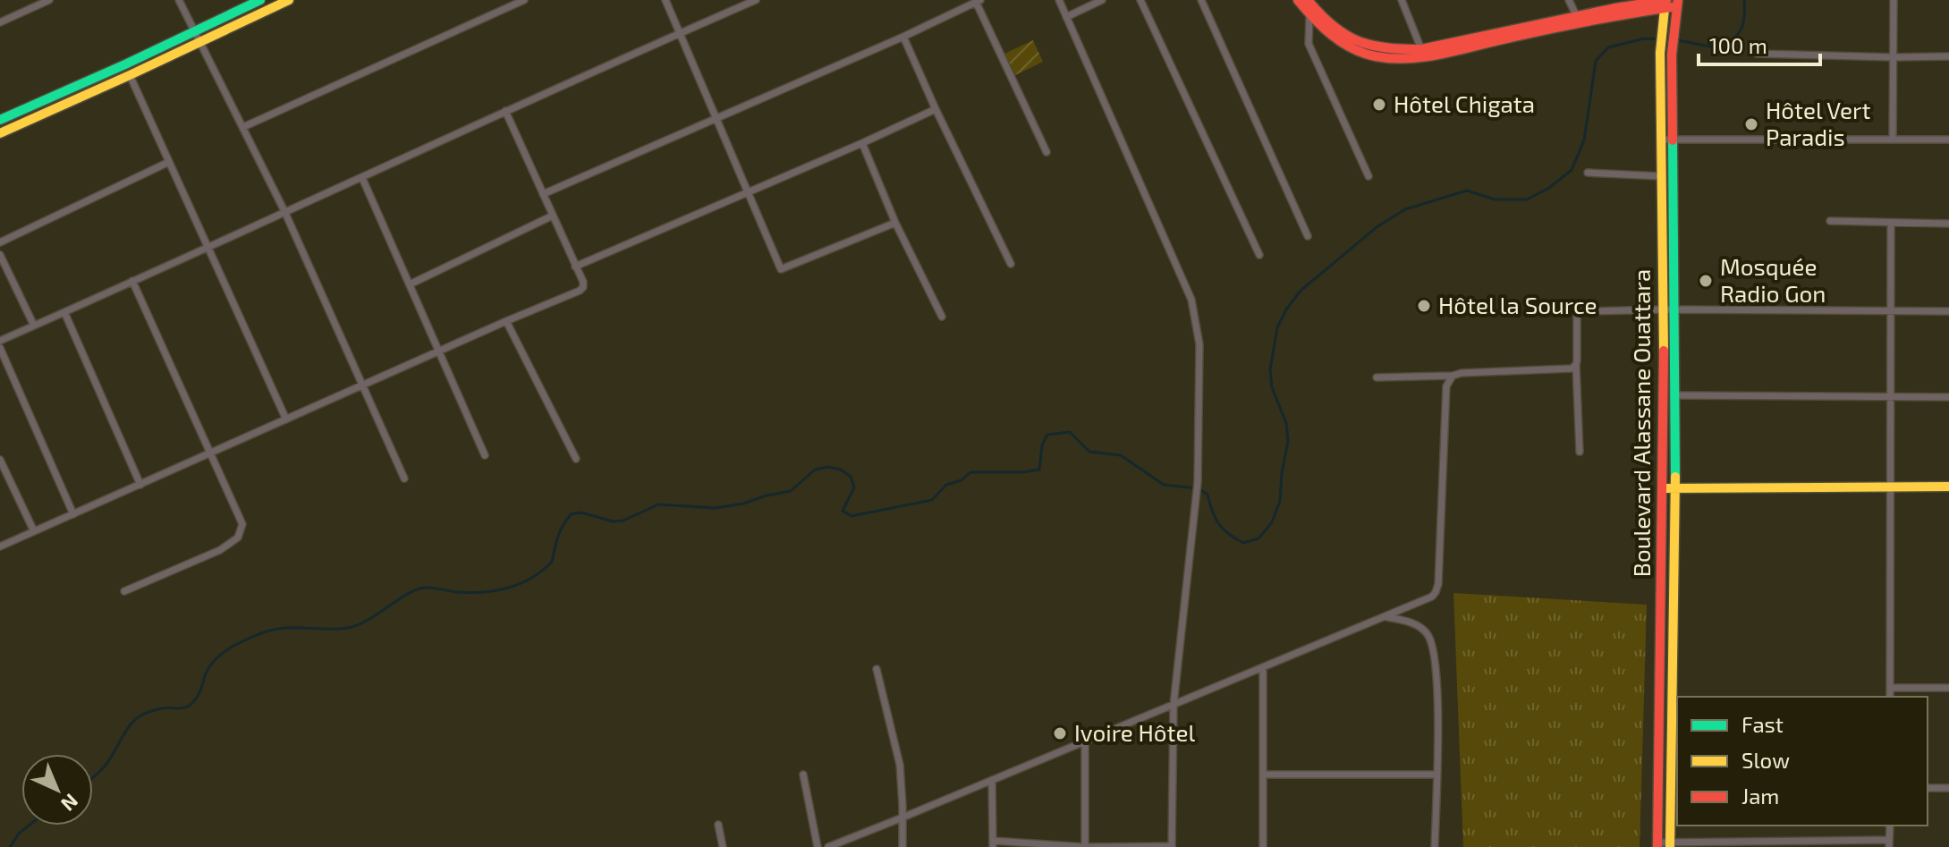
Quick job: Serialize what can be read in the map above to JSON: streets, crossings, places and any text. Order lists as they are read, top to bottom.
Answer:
{
  "streets": {
    "street": ["Boulevard Alassane Ouattara"]
  },
  "places": [
    "Hôtel Chigata",
    "Hôtel Vert Paradis",
    "Mosquée Radio Gon",
    "Hôtel la Source",
    "Ivoire Hôtel"
  ],
  "legend": ["Fast", "Slow", "Jam"],
  "scale_bar": "100 m",
  "north": "bottom right"
}
